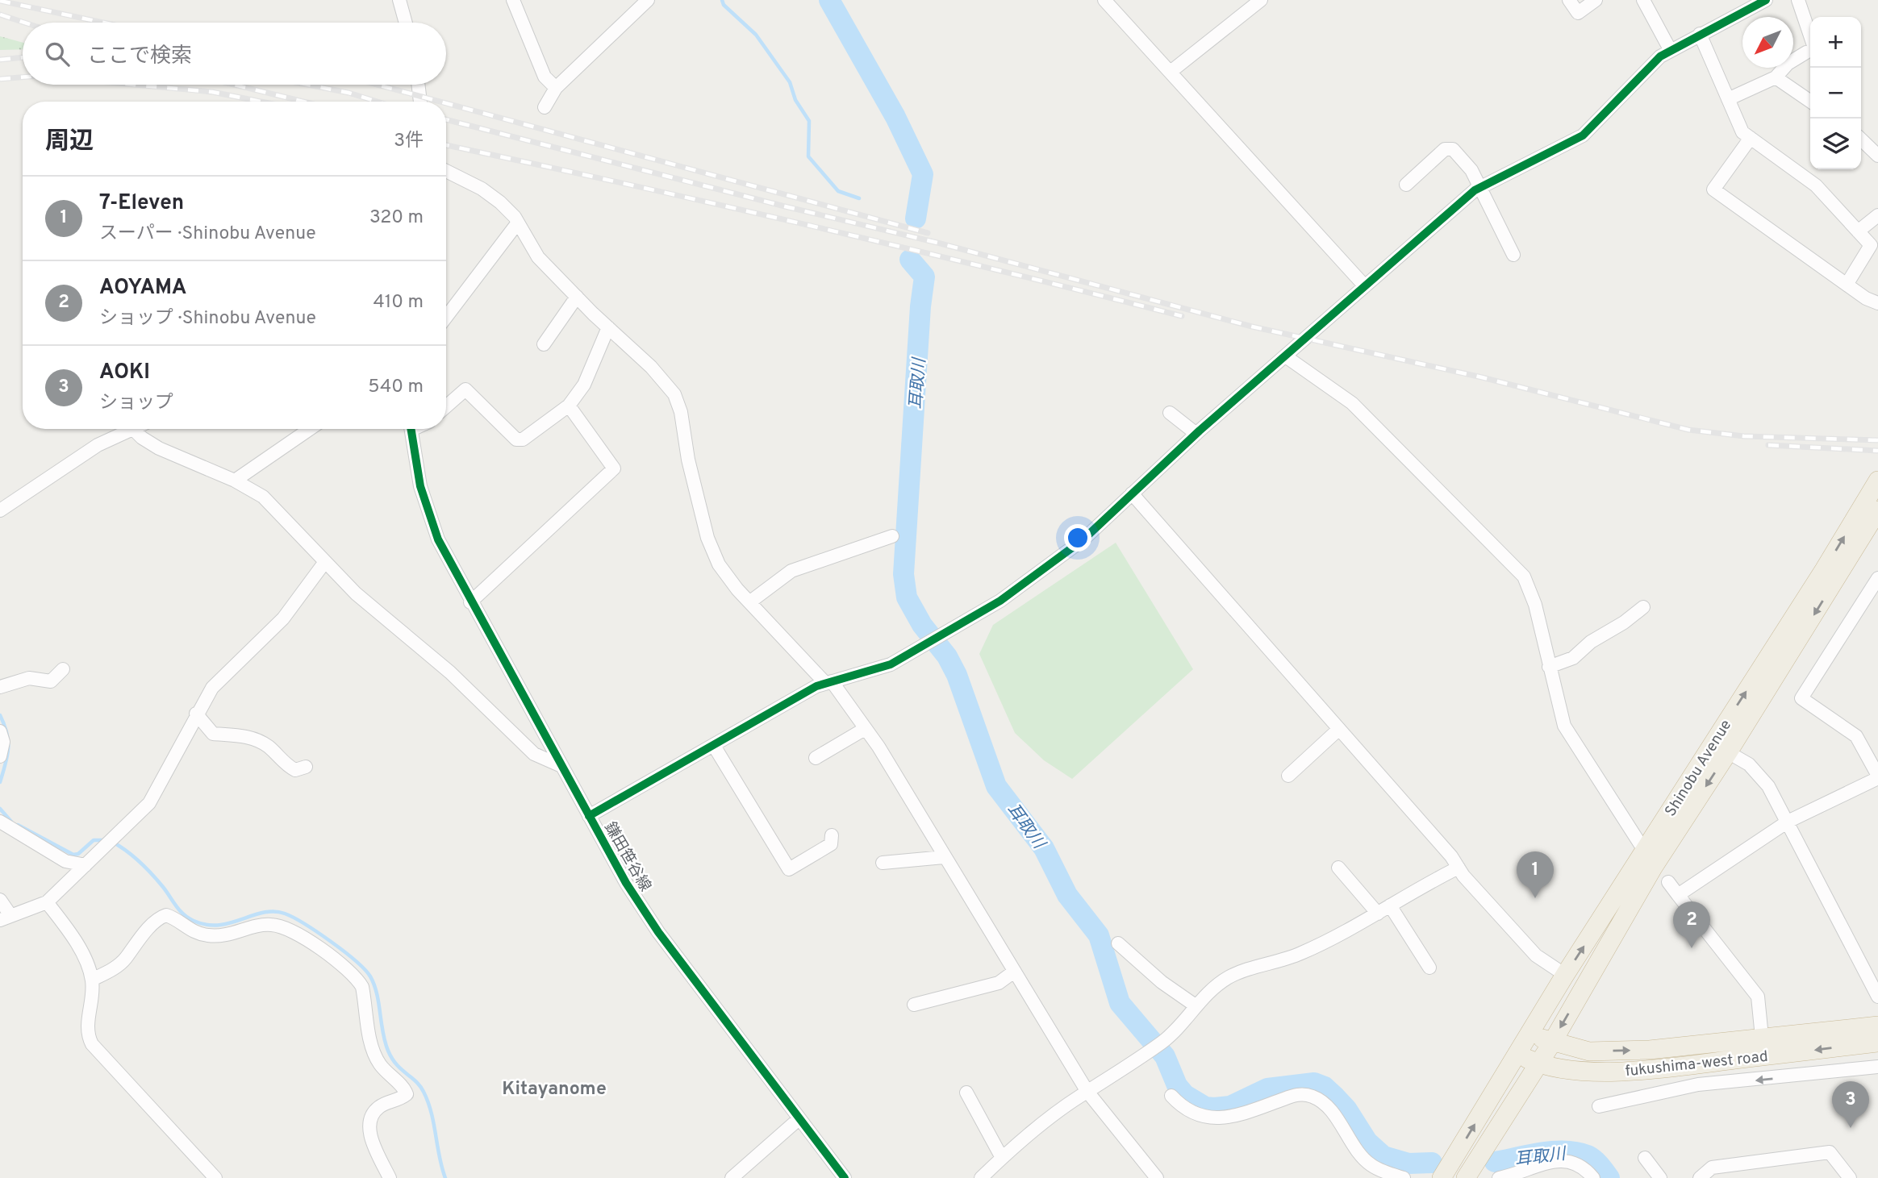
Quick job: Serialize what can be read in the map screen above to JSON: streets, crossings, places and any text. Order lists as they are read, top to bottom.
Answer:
{
  "streets": {
    "highway": ["Shinobu Avenue", "fukushima-west road"],
    "street": ["鎌田笹谷線"]
  },
  "crossings": [
    ["Shinobu Avenue", "fukushima-west road"]
  ],
  "districts": ["Kitayanome"],
  "water": ["耳取川"],
  "north": "bottom left",
  "page": {
    "map_buttons": ["+", "−"],
    "search": "ここで検索",
    "heading": ["周辺", "3件"],
    "list": [
      {
        "mark": "1",
        "name": "7-Eleven",
        "note": "スーパー · Shinobu Avenue",
        "value": "320 m"
      },
      {
        "mark": "2",
        "name": "AOYAMA",
        "note": "ショップ · Shinobu Avenue",
        "value": "410 m"
      },
      {
        "mark": "3",
        "name": "AOKI",
        "note": "ショップ",
        "value": "540 m"
      }
    ],
    "pins": ["1", "2", "3"]
  }
}
